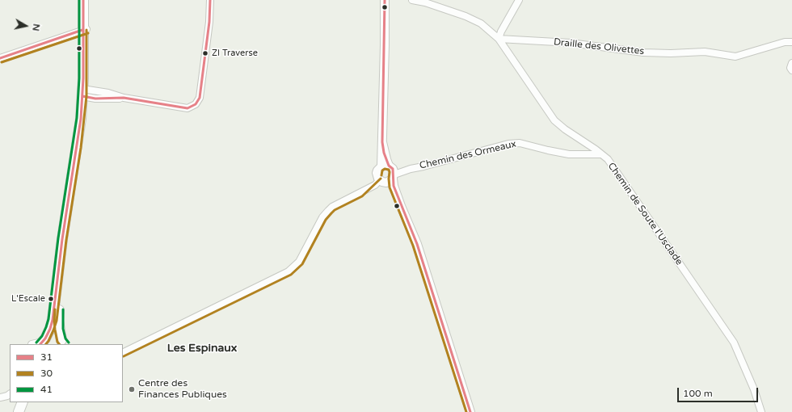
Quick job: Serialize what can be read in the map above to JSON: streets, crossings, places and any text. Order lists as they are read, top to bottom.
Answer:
{
  "streets": {
    "street": ["Draille des Olivettes", "Chemin des Ormeaux", "Chemin de Soute l'Usclade"]
  },
  "crossings": [
    ["Draille des Olivettes", "Chemin de Soute l'Usclade"],
    ["Chemin des Ormeaux", "Chemin de Soute l'Usclade"]
  ],
  "districts": ["Les Espinaux"],
  "places": ["ZI Traverse", "L'Escale", "Centre des Finances Publiques"],
  "lines": ["transit line 31", "transit line 41", "transit line 30"],
  "legend": ["31", "30", "41"],
  "scale_bar": "100 m",
  "north": "right"
}
